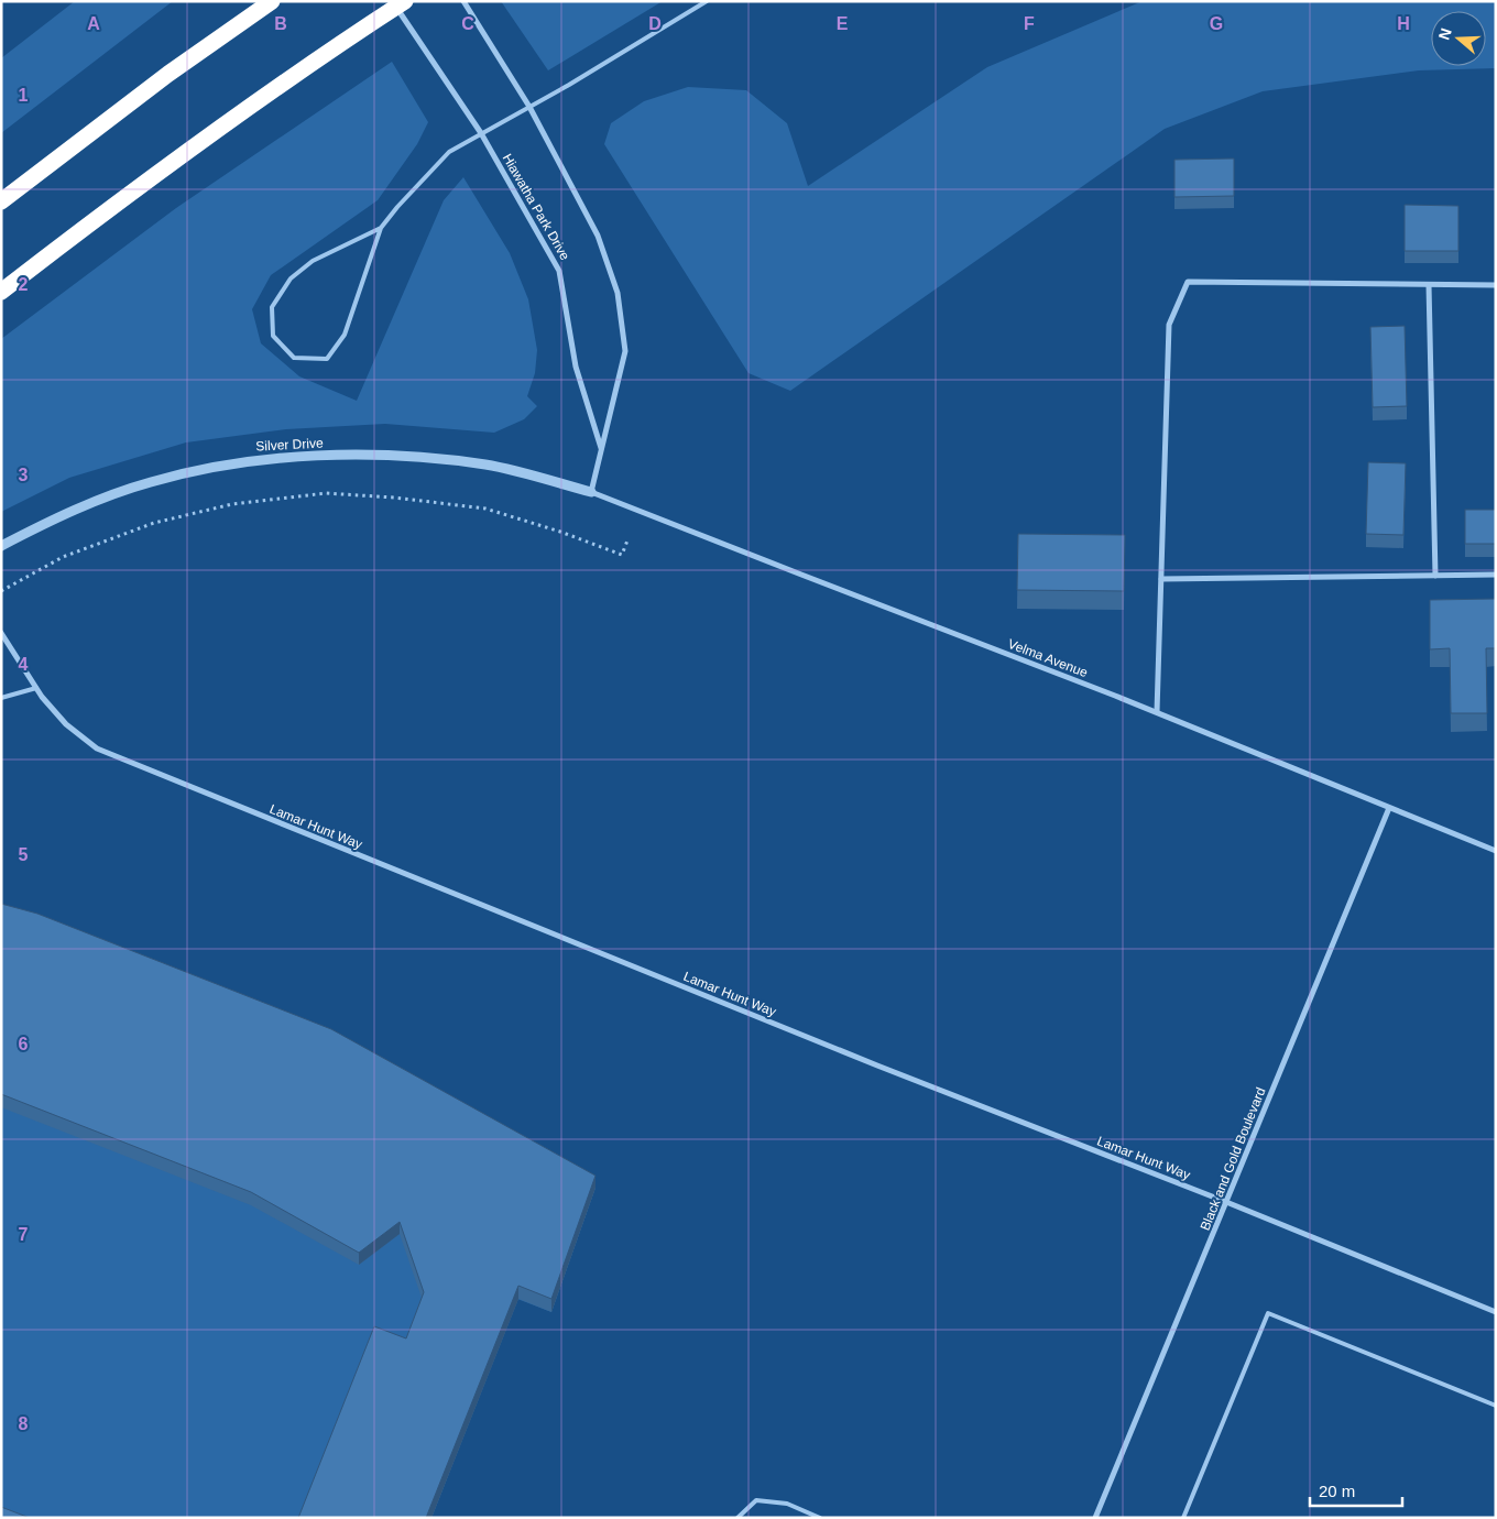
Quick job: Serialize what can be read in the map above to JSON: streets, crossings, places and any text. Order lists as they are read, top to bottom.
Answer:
{
  "streets": {
    "street": [
      "Hiawatha Park Drive",
      "Silver Drive",
      "Velma Avenue",
      "Lamar Hunt Way",
      "Black and Gold Boulevard"
    ]
  },
  "crossings": [
    ["Silver Drive", "Velma Avenue"],
    ["Velma Avenue", "Black and Gold Boulevard"],
    ["Lamar Hunt Way", "Black and Gold Boulevard"]
  ],
  "scale_bar": "20 m",
  "north": "left",
  "grid": {
    "columns": [
      "A",
      "B",
      "C",
      "D",
      "E",
      "F",
      "G",
      "H"
    ],
    "rows": [
      "1",
      "2",
      "3",
      "4",
      "5",
      "6",
      "7",
      "8"
    ]
  }
}
